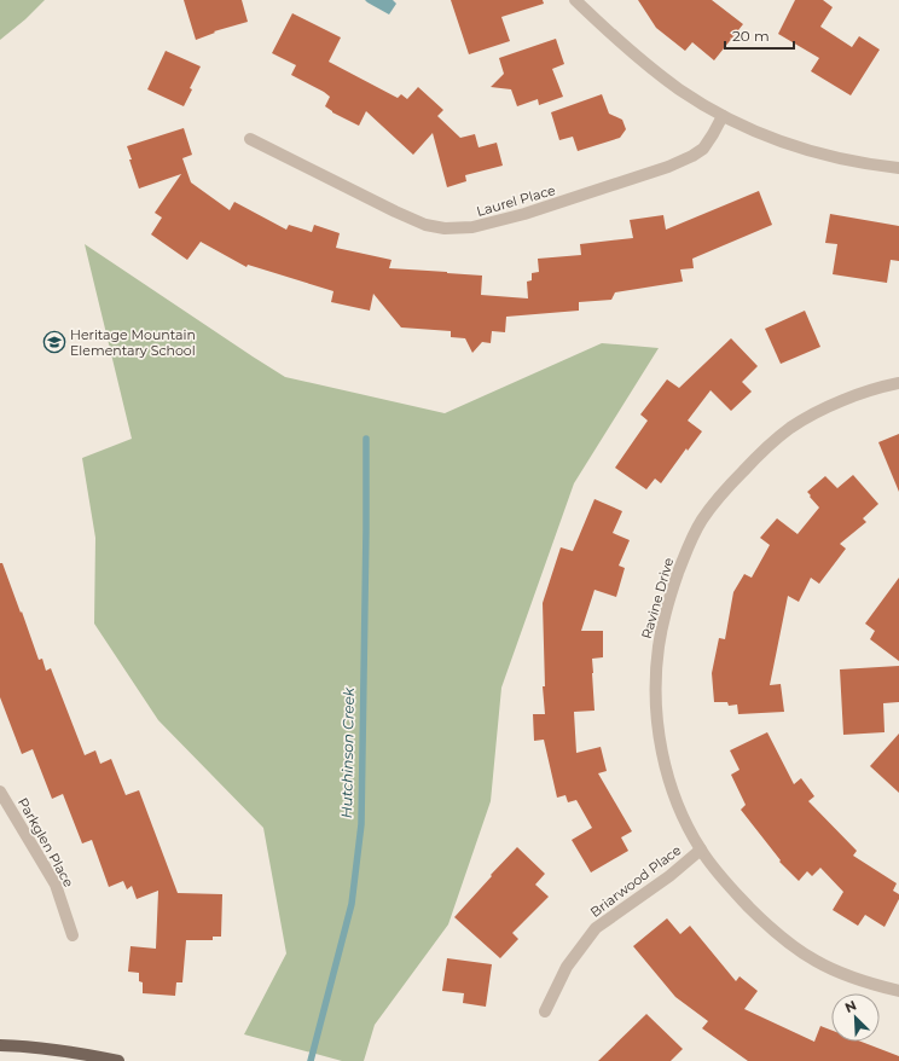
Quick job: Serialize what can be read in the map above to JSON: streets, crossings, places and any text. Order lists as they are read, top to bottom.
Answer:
{
  "streets": {
    "street": [
      "Laurel Place",
      "Ravine Drive",
      "Parkglen Place",
      "Briarwood Place"
    ]
  },
  "crossings": [
    ["Ravine Drive", "Briarwood Place"]
  ],
  "water": ["Hutchinson Creek"],
  "places": {
    "school or university": ["Heritage Mountain Elementary School"]
  },
  "scale_bar": "20 m",
  "north": "top left"
}
